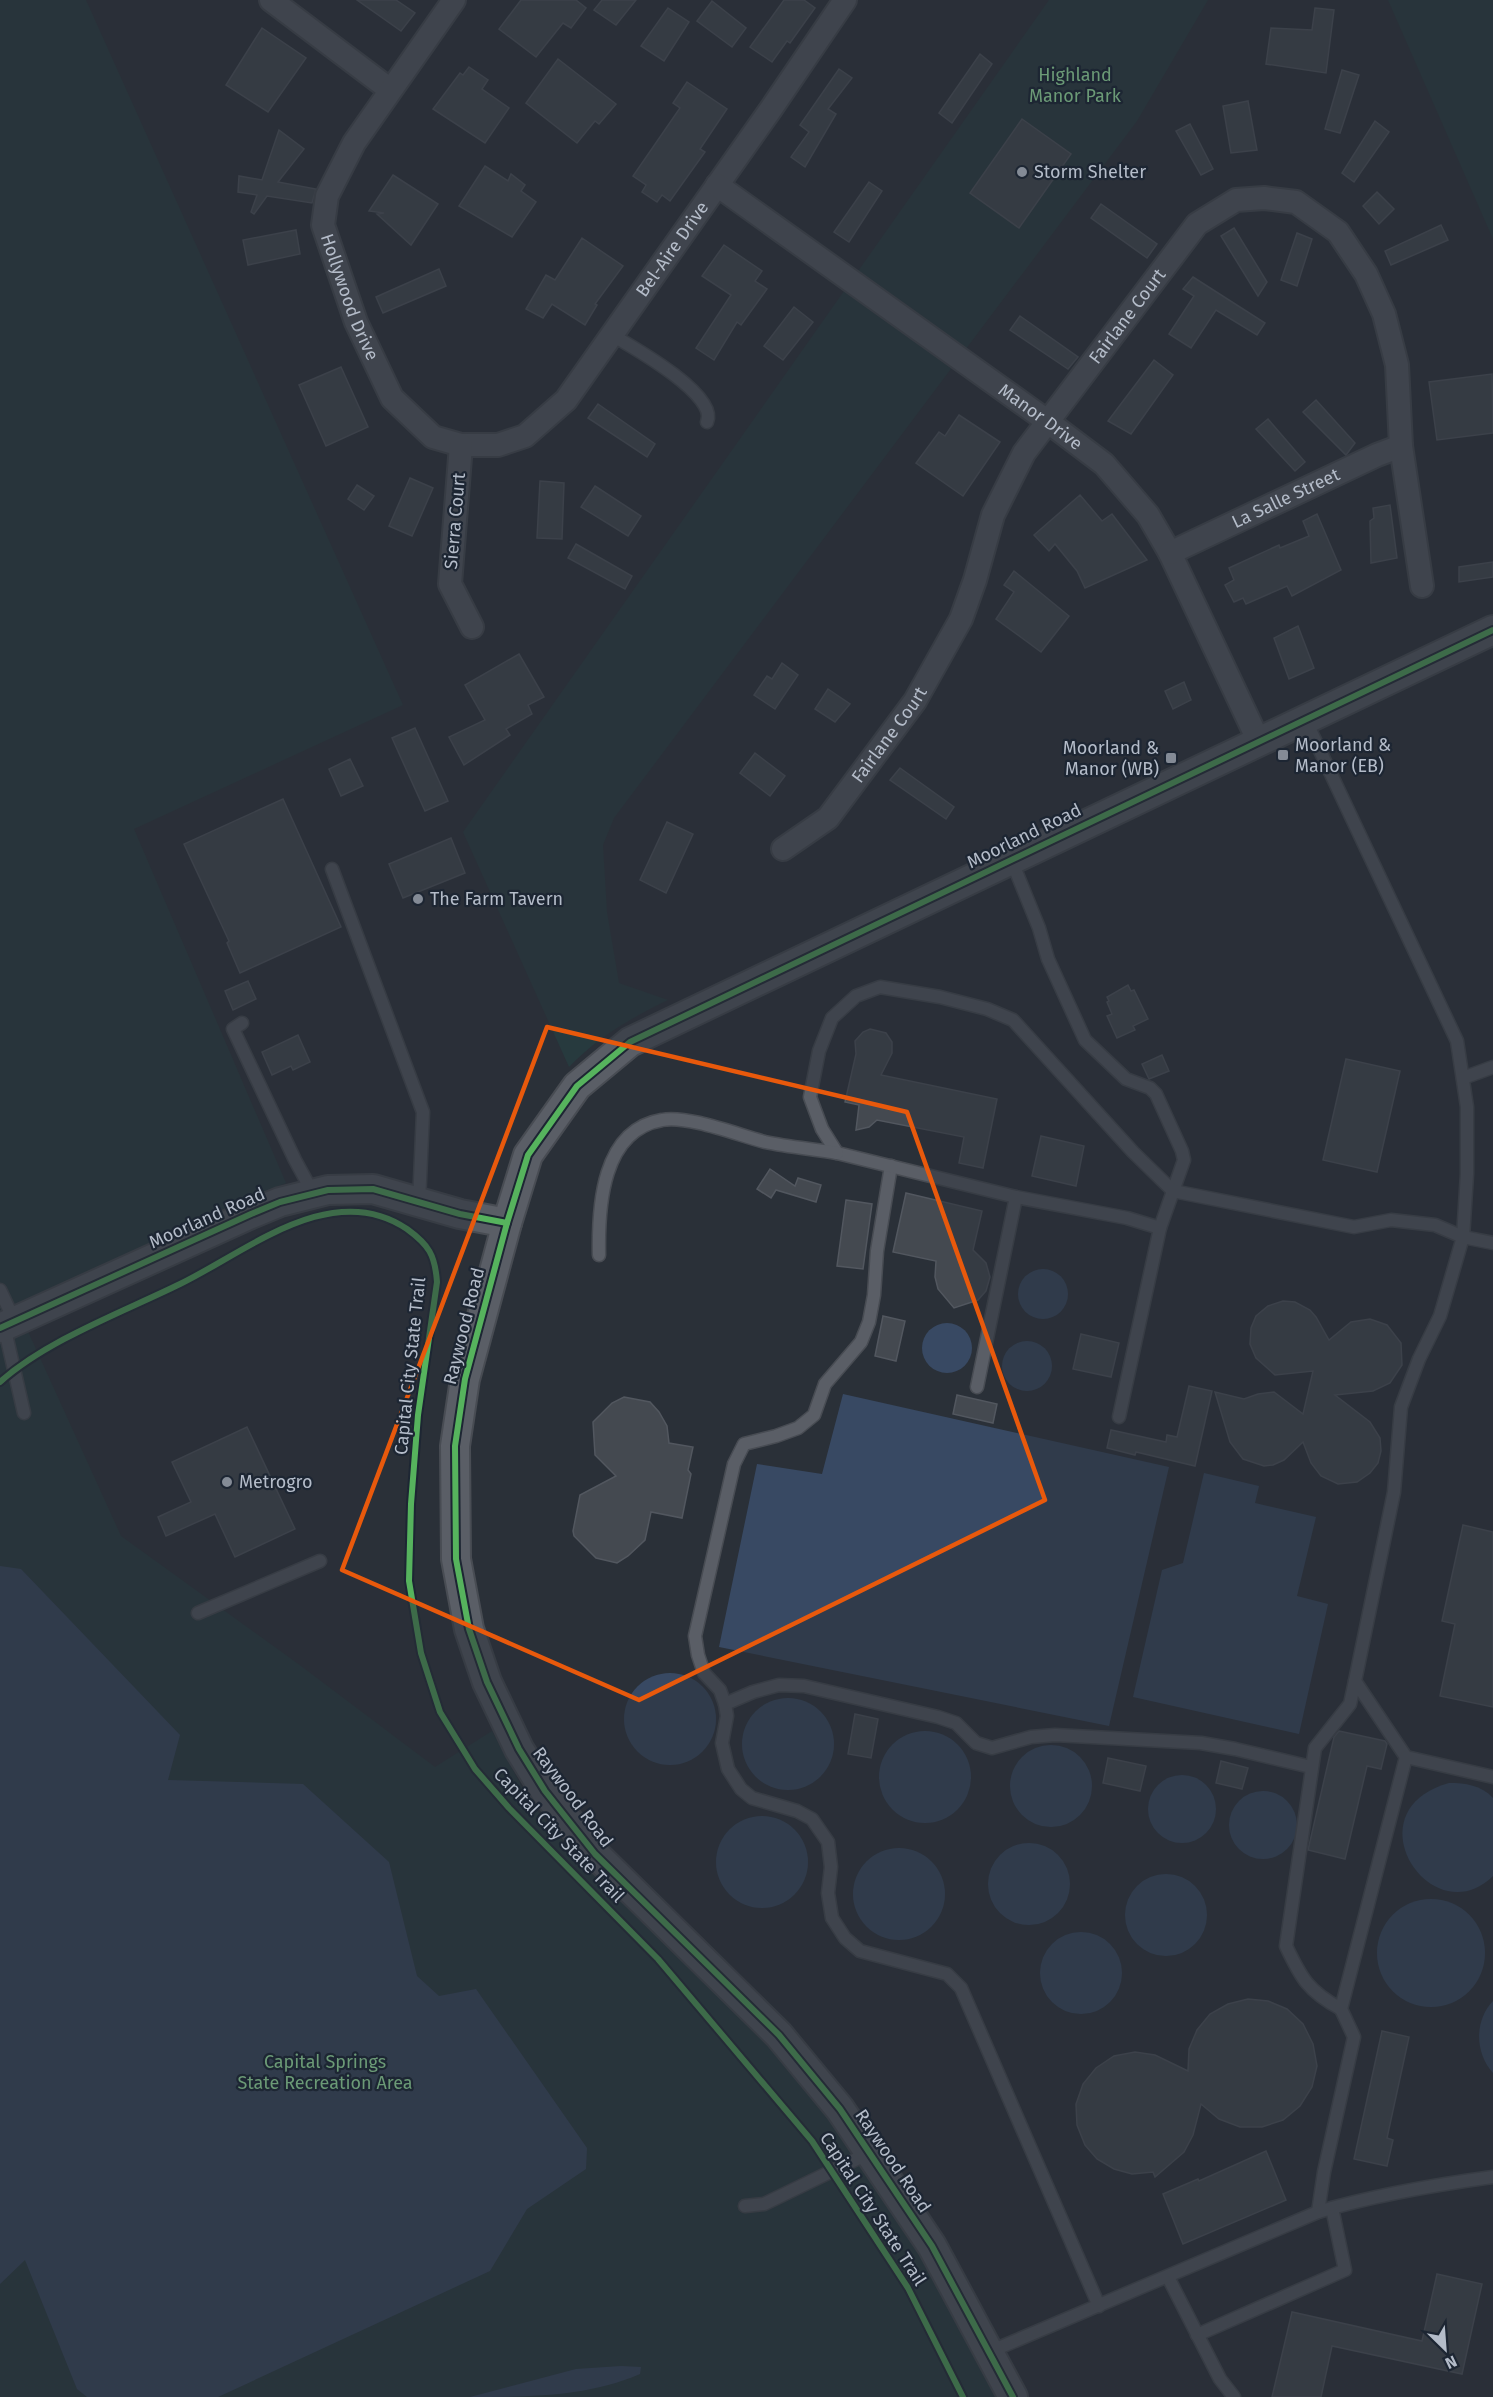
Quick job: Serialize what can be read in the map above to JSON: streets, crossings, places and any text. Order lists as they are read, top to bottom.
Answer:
{
  "streets": {
    "street": [
      "Bel-Aire Drive",
      "Hollywood Drive",
      "Fairlane Court",
      "Manor Drive",
      "La Salle Street",
      "Sierra Court",
      "Moorland Road",
      "Raywood Road"
    ],
    "cycle path": ["Capital City State Trail"]
  },
  "crossings": [
    ["Bel-Aire Drive", "Hollywood Drive"],
    ["Bel-Aire Drive", "Manor Drive"],
    ["Bel-Aire Drive", "Sierra Court"],
    ["Hollywood Drive", "Sierra Court"],
    ["Fairlane Court", "Manor Drive"],
    ["Fairlane Court", "La Salle Street"],
    ["Manor Drive", "La Salle Street"],
    ["Manor Drive", "Moorland Road"],
    ["Moorland Road", "Raywood Road"]
  ],
  "parks": ["Highland Manor Park", "Capital Springs State Recreation Area"],
  "places": {
    "other": ["Storm Shelter", "The Farm Tavern", "Metrogro"],
    "transit": ["Moorland & Manor (EB)", "Moorland & Manor (WB)"]
  },
  "north": "bottom right"
}
